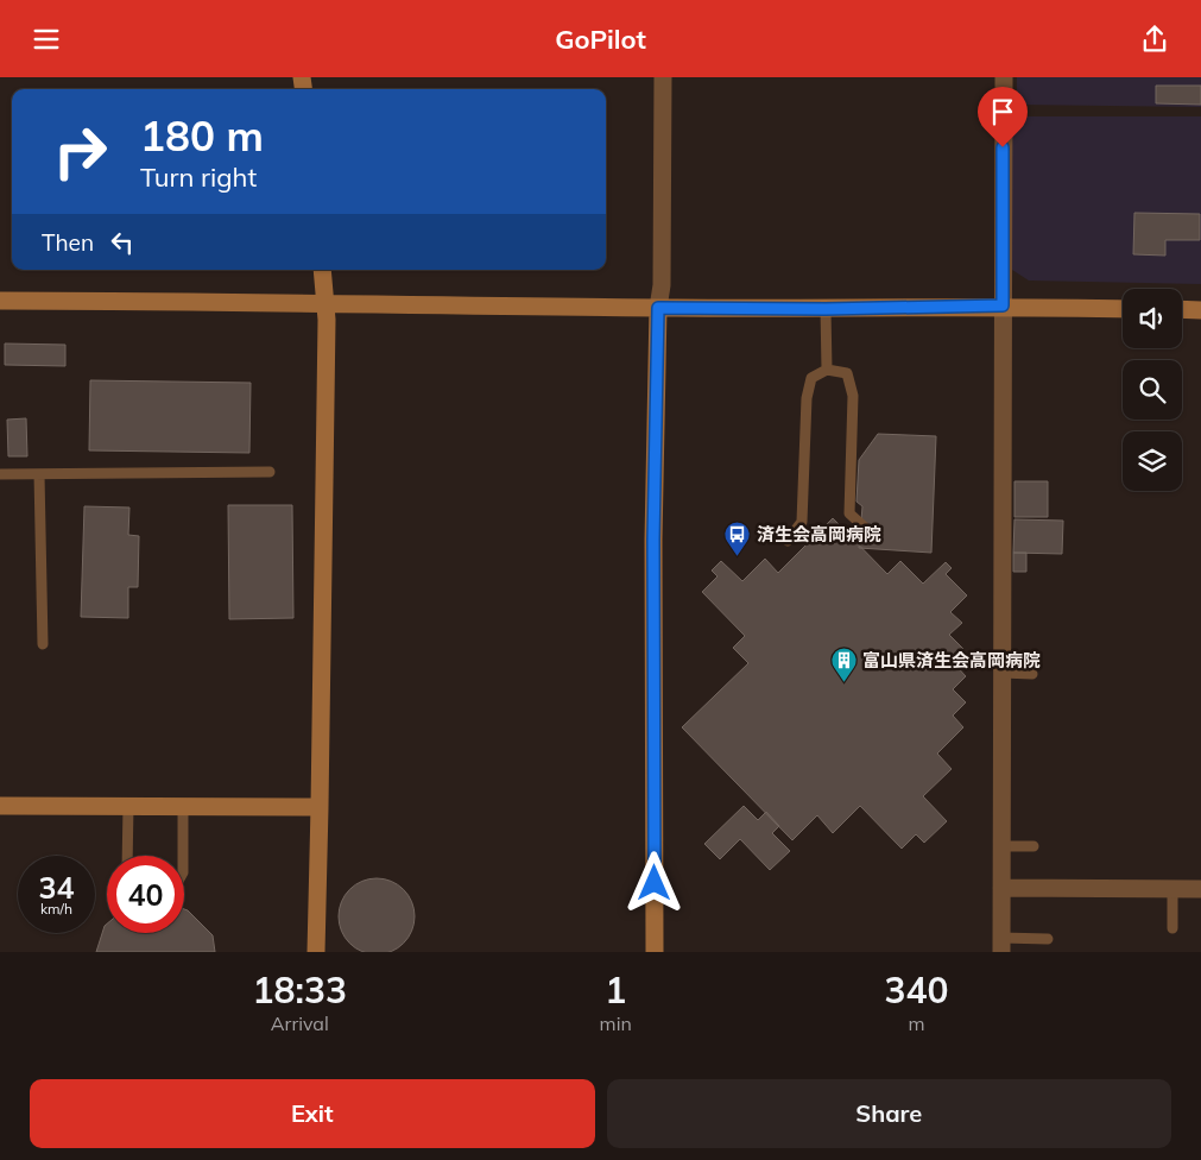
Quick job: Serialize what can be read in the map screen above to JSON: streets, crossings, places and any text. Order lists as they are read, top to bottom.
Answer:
{
  "places": {
    "bus stop": ["済生会高岡病院"],
    "building": ["富山県済生会高岡病院"]
  },
  "page": {
    "header": "GoPilot",
    "turn": ["180 m", "Turn right"],
    "then": "Then",
    "speed": "34 km/h",
    "limit": "40",
    "eta": [
      "18:33",
      "Arrival",
      "1",
      "min",
      "340",
      "m"
    ],
    "buttons": ["Exit", "Share"]
  }
}
